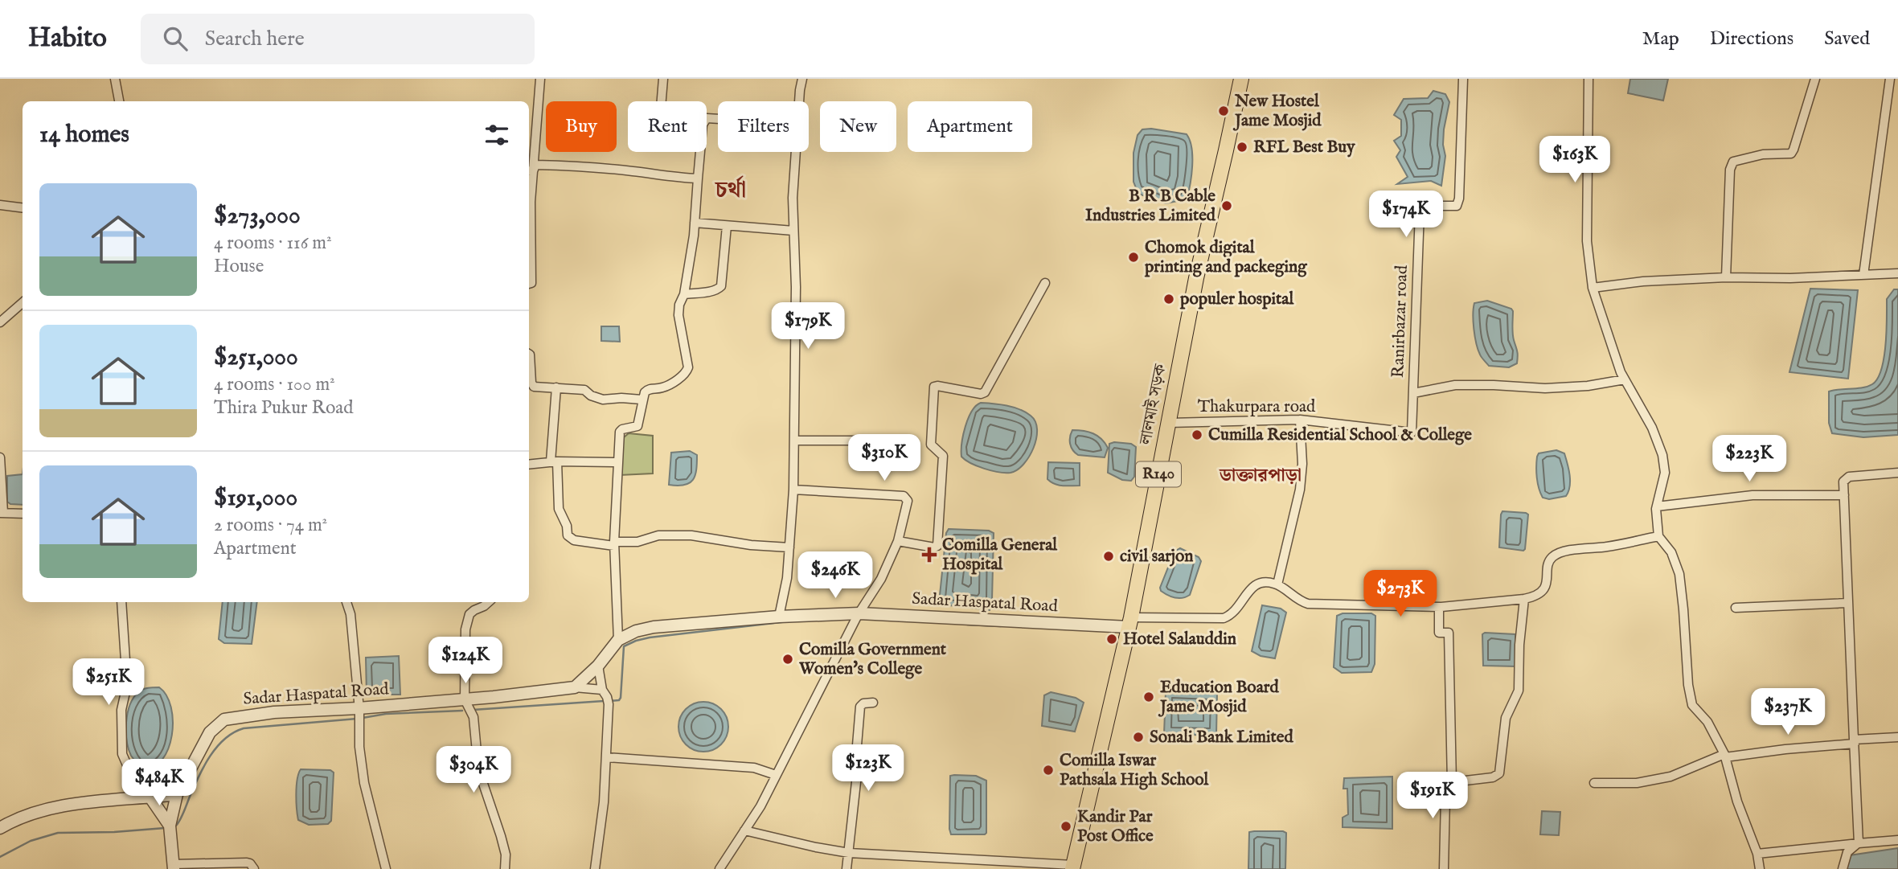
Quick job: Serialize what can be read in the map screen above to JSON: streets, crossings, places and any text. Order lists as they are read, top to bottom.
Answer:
{
  "streets": {
    "main road": ["লালমাই সড়ক", "R140"],
    "street": ["Ranirbazar road", "Thakurpara road", "Sadar Haspatal Road"]
  },
  "crossings": [
    ["Ranirbazar road", "Thakurpara road"],
    ["লালমাই সড়ক", "Thakurpara road"],
    ["লালমাই সড়ক", "Sadar Haspatal Road"]
  ],
  "districts": ["চর্থা", "ডাক্তারপাড়া"],
  "places": {
    "other": [
      "New Hostel Jame Mosjid",
      "RFL Best Buy",
      "B R B Cable Industries Limited",
      "Chomok digital printing and packeging",
      "populer hospital",
      "Cumilla Residential School & College",
      "civil sarjon",
      "Hotel Salauddin",
      "Comilla Government Women's College",
      "Education Board Jame Mosjid",
      "Sonali Bank Limited",
      "Comilla Iswar Pathsala High School",
      "Kandir Par Post Office"
    ],
    "health": ["Comilla General Hospital"]
  },
  "page": {
    "header": "Habito",
    "search": "Search here",
    "nav": ["Map", "Directions", "Saved"],
    "chip": [
      "Buy",
      "Rent",
      "Filters",
      "New",
      "Apartment"
    ],
    "heading": "14 homes",
    "price": [
      "$163K",
      "$174K",
      "$179K",
      "$310K",
      "$223K",
      "$246K",
      "$273K",
      "$124K",
      "$251K",
      "$237K",
      "$123K",
      "$304K",
      "$484K",
      "$191K"
    ],
    "list": [
      {
        "name": "$273,000",
        "note": "4 rooms · 116 m² · House"
      },
      {
        "name": "$251,000",
        "note": "4 rooms · 100 m² · Thira Pukur Road"
      },
      {
        "name": "$191,000",
        "note": "2 rooms · 74 m² · Apartment"
      }
    ]
  }
}
